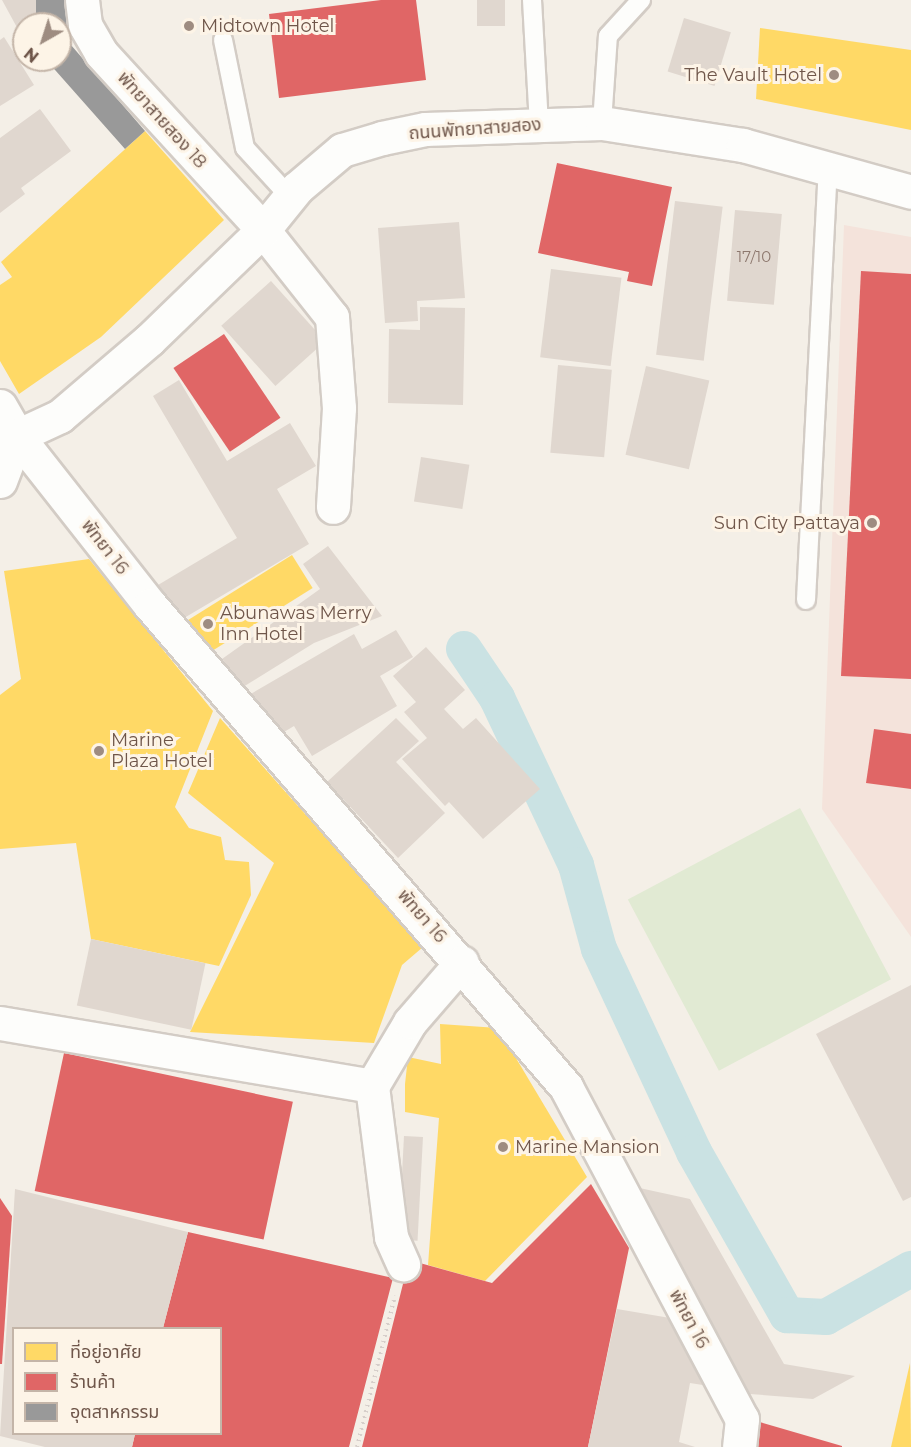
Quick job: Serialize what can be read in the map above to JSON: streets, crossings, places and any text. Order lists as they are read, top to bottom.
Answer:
{
  "streets": {
    "street": ["พัทยาสายสอง 18", "ถนนพัทยาสายสอง", "พัทยา 16"]
  },
  "crossings": [
    ["พัทยาสายสอง 18", "ถนนพัทยาสายสอง"],
    ["ถนนพัทยาสายสอง", "พัทยา 16"]
  ],
  "places": [
    "Midtown Hotel",
    "The Vault Hotel",
    "Sun City Pattaya",
    "Abunawas Merry Inn Hotel",
    "Marine Plaza Hotel",
    "Marine Mansion"
  ],
  "house_numbers": ["17/10"],
  "legend": ["ที่อยู่อาศัย", "ร้านค้า", "อุตสาหกรรม"],
  "north": "bottom left"
}
